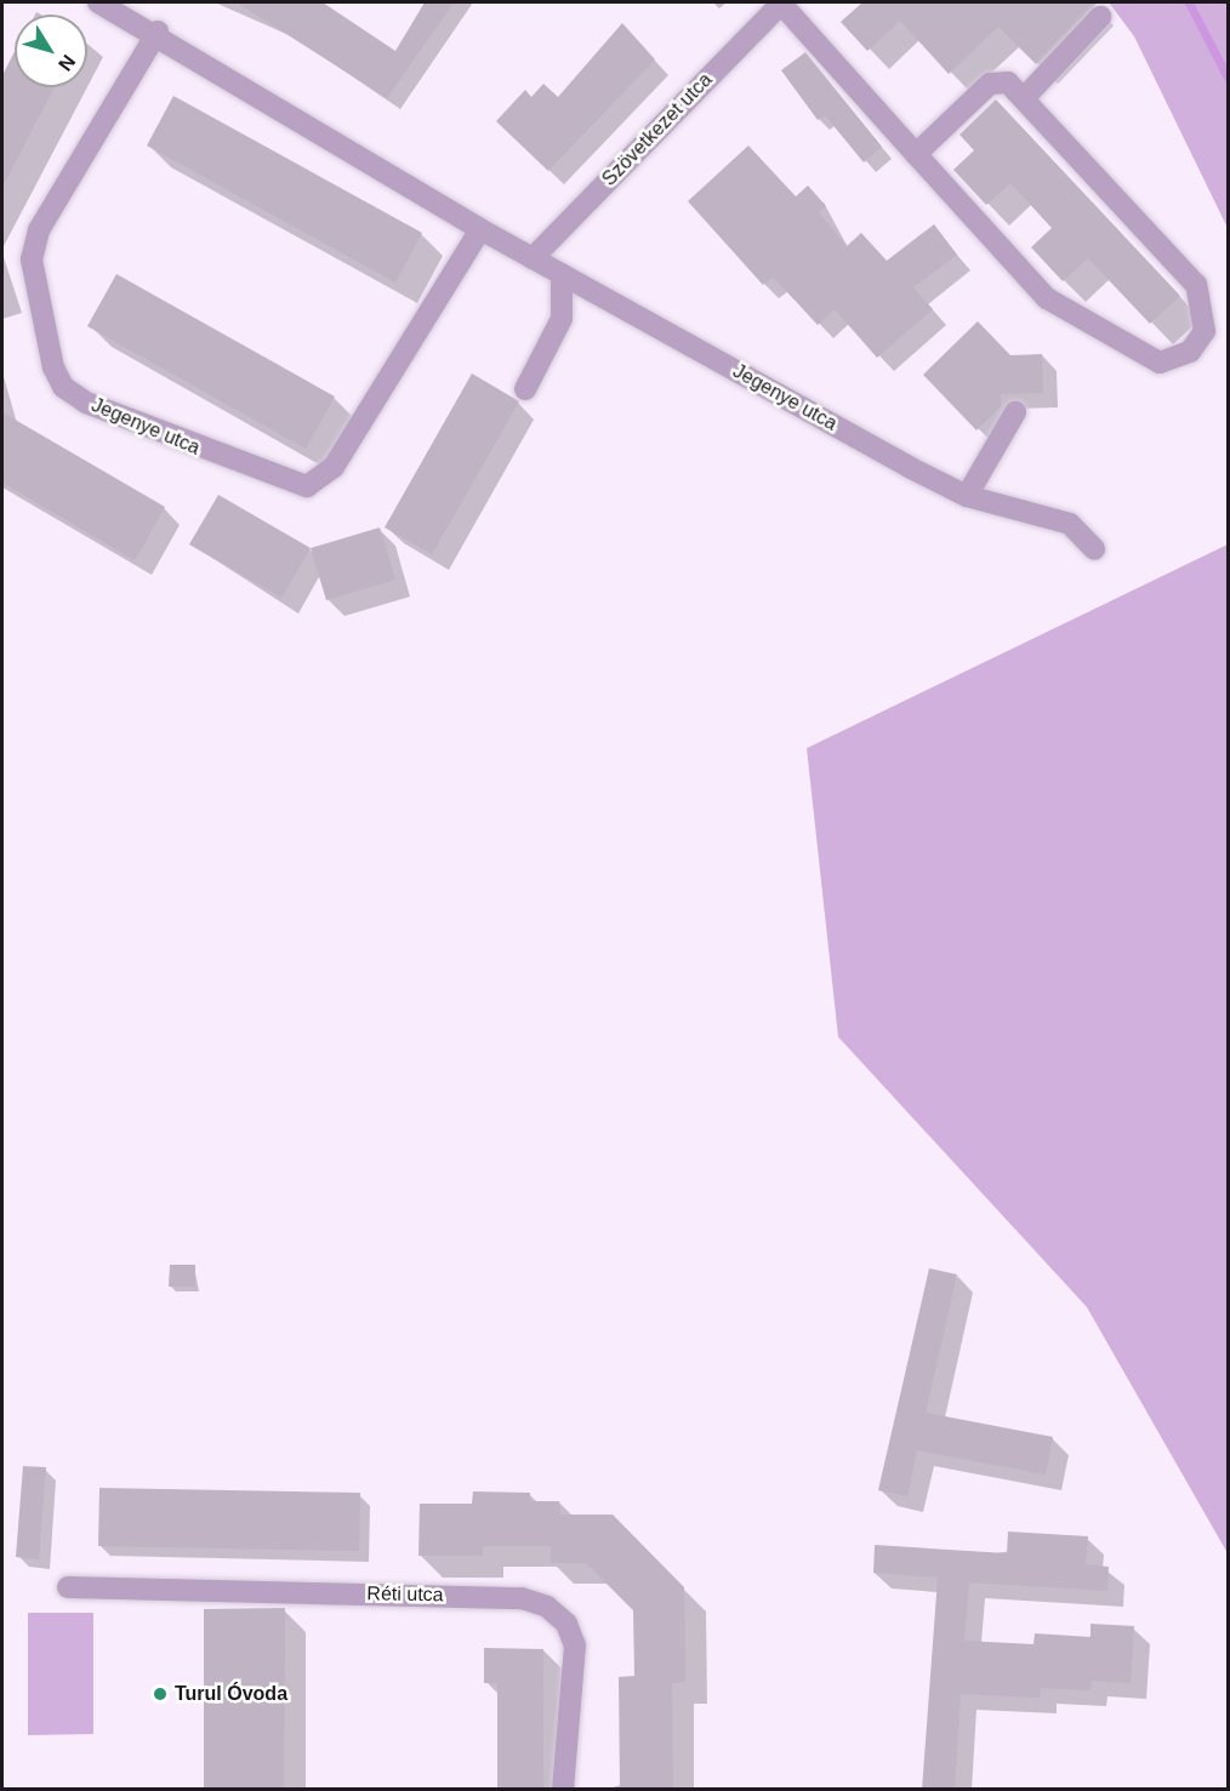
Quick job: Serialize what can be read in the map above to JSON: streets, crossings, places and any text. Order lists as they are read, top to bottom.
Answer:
{
  "streets": {
    "street": ["Szövetkezet utca", "Jegenye utca", "Réti utca"]
  },
  "crossings": [
    ["Szövetkezet utca", "Jegenye utca"]
  ],
  "places": ["Turul Óvoda"],
  "north": "bottom right"
}
